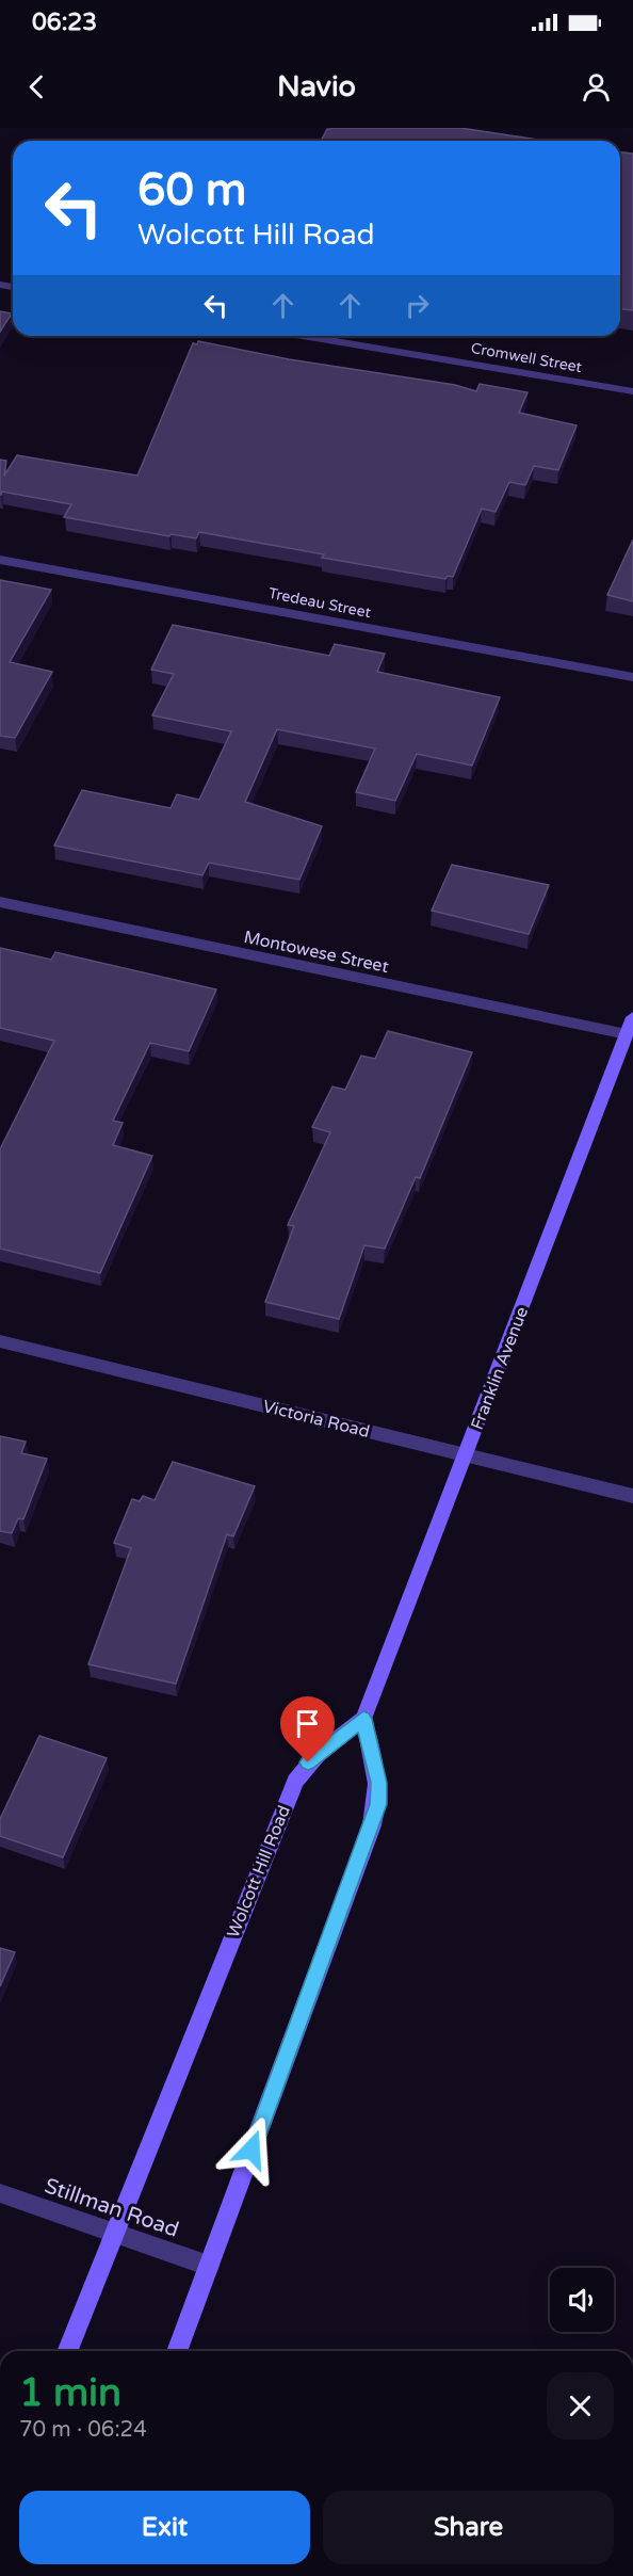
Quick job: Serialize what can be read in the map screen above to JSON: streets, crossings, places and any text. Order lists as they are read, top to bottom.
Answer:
{
  "streets": {
    "main road": ["Franklin Avenue", "Wolcott Hill Road"],
    "street": [
      "Cromwell Street",
      "Tredeau Street",
      "Montowese Street",
      "Victoria Road",
      "Stillman Road"
    ]
  },
  "crossings": [
    ["Montowese Street", "Franklin Avenue"],
    ["Franklin Avenue", "Victoria Road"],
    ["Franklin Avenue", "Wolcott Hill Road"],
    ["Wolcott Hill Road", "Stillman Road"]
  ],
  "page": {
    "status": "06:23",
    "header": "Navio",
    "turn": ["60 m", "Wolcott Hill Road"],
    "heading": ["1 min", "70 m · 06:24"],
    "buttons": ["Exit", "Share"]
  }
}
